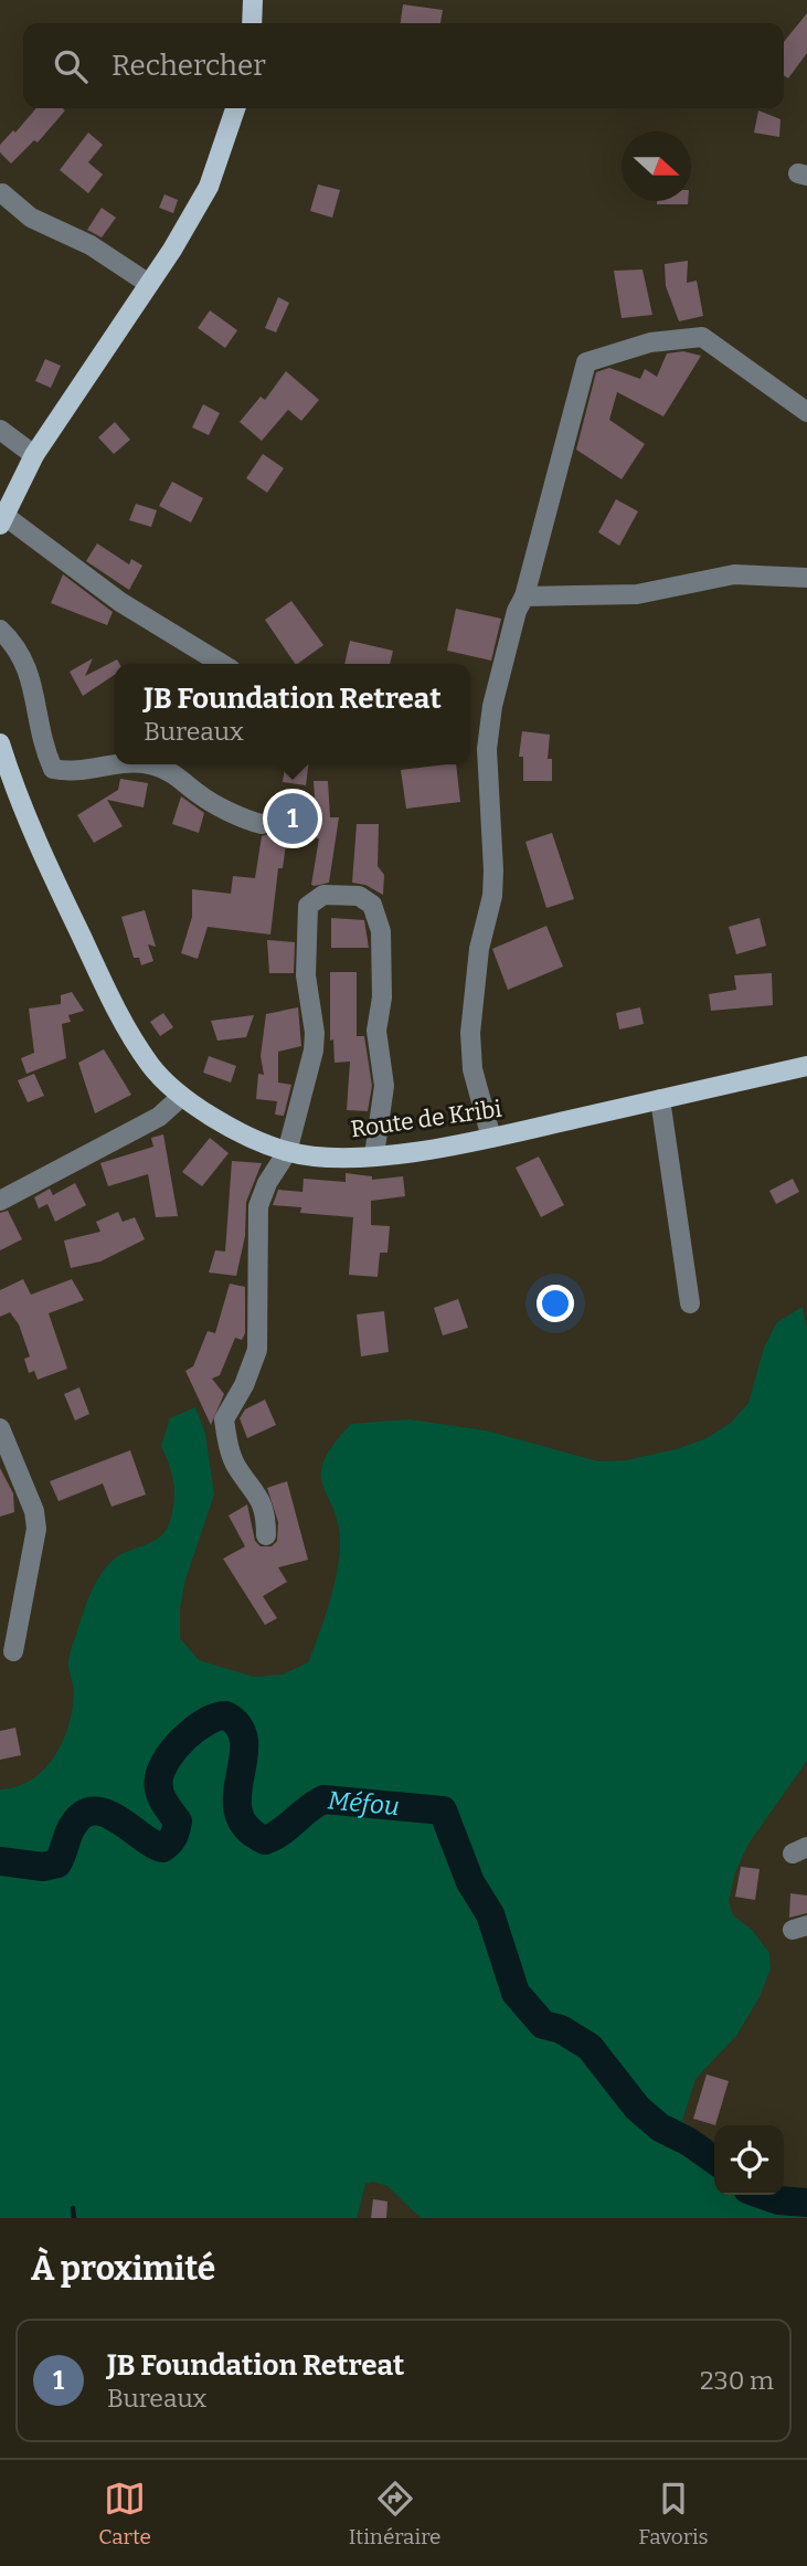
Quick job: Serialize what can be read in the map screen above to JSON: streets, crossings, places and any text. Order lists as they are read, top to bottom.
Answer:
{
  "streets": {
    "main road": ["Route de Kribi"]
  },
  "water": ["Méfou"],
  "north": "right",
  "page": {
    "search": "Rechercher",
    "popup": ["JB Foundation Retreat", "Bureaux"],
    "pins": "1",
    "heading": "À proximité",
    "list": [
      {
        "mark": "1",
        "name": "JB Foundation Retreat",
        "note": "Bureaux",
        "value": "230 m"
      }
    ],
    "nav": ["Carte", "Itinéraire", "Favoris"]
  }
}
